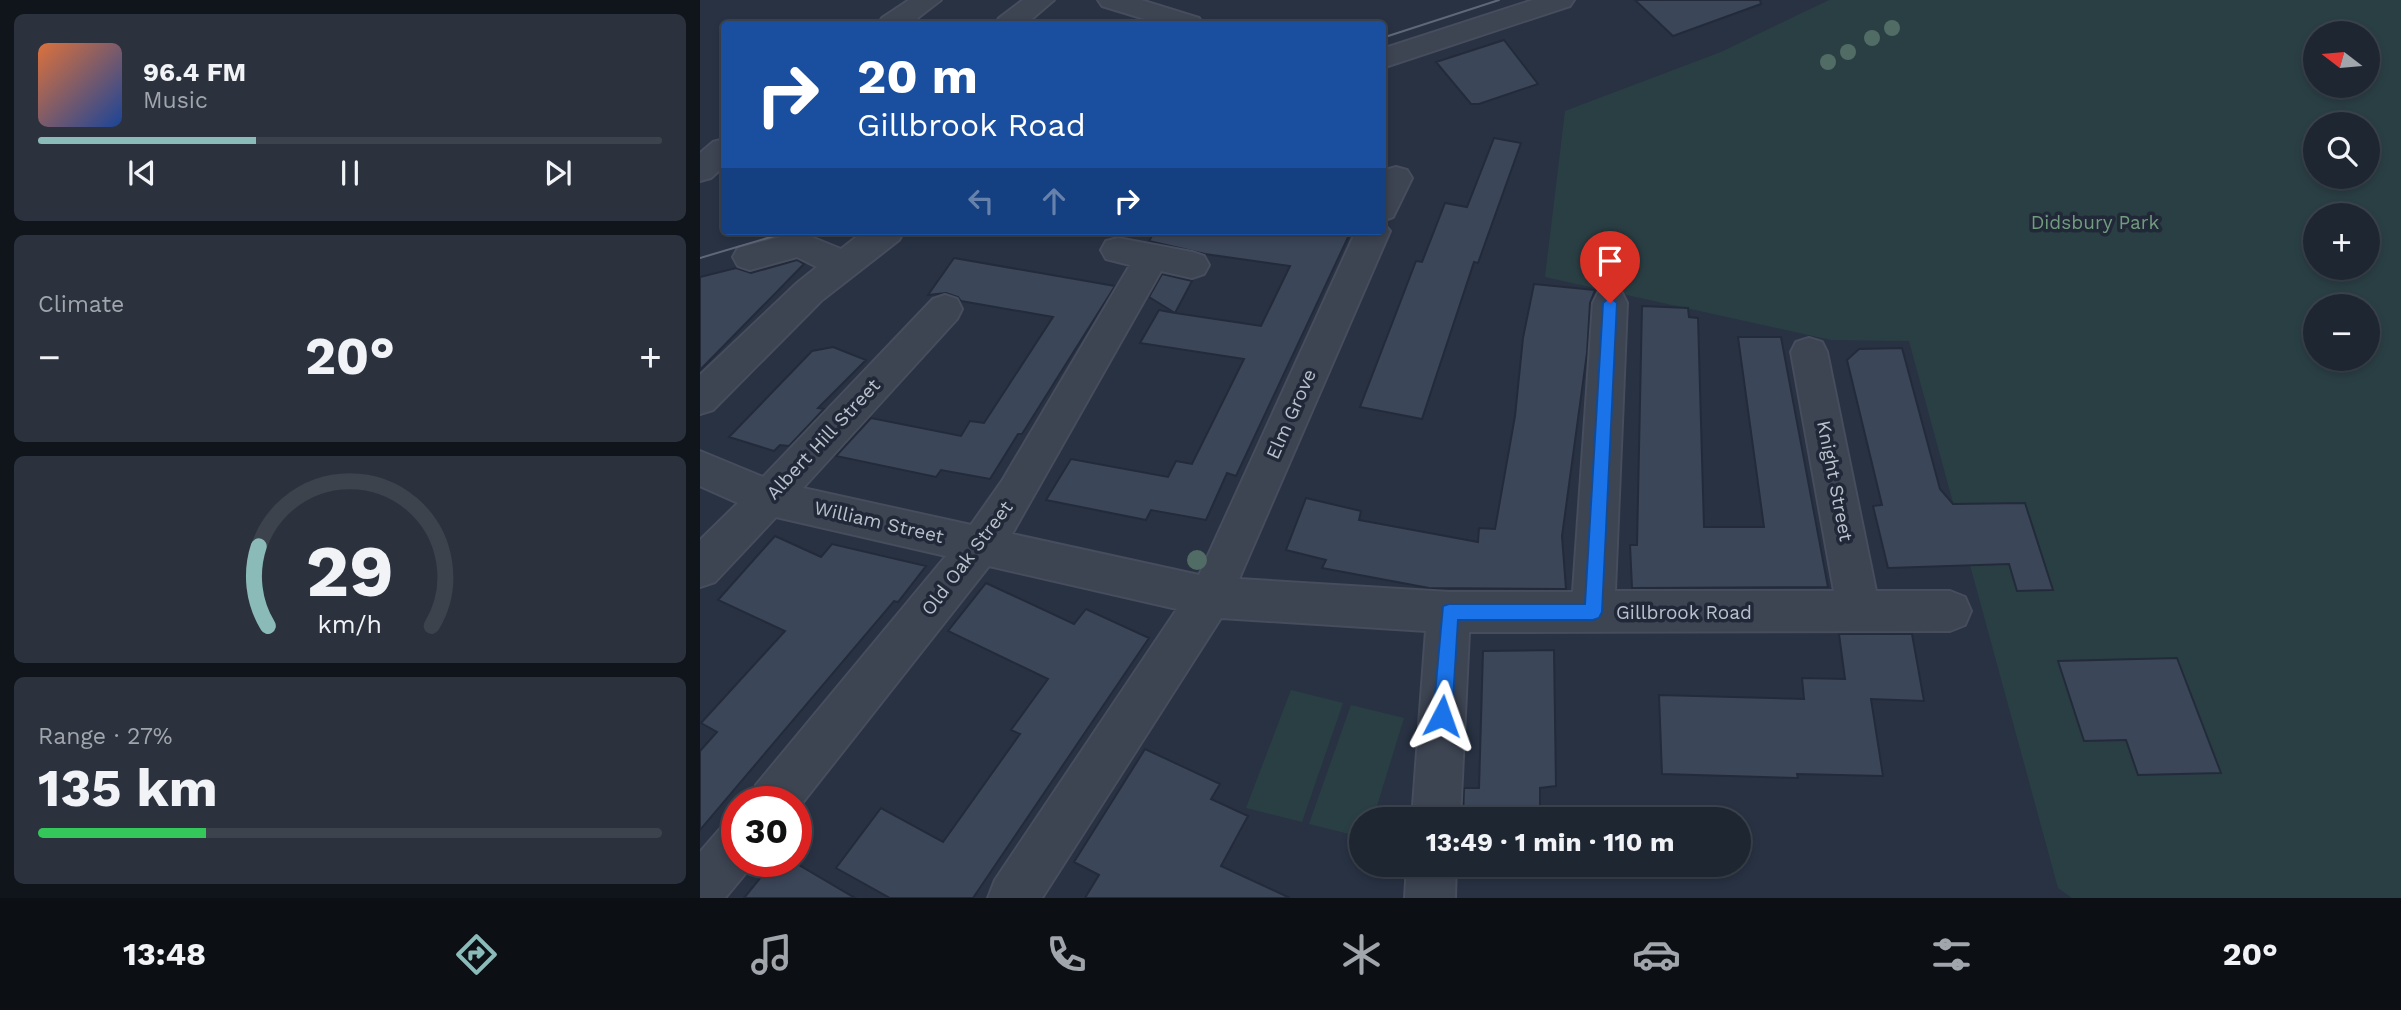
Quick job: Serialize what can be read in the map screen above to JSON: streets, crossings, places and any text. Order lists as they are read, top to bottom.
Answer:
{
  "streets": {
    "street": [
      "Elm Grove",
      "Albert Hill Street",
      "Knight Street",
      "William Street",
      "Old Oak Street",
      "Gillbrook Road"
    ]
  },
  "crossings": [
    ["Elm Grove", "Gillbrook Road"],
    ["Albert Hill Street", "William Street"],
    ["Knight Street", "Gillbrook Road"],
    ["William Street", "Old Oak Street"]
  ],
  "parks": ["Didsbury Park"],
  "north": "left",
  "page": {
    "map_buttons": ["+", "−"],
    "turn": ["20 m", "Gillbrook Road"],
    "song": ["96.4 FM", "Music"],
    "tile": [
      "Climate",
      ["Range · 27%", "135 km"]
    ],
    "heat": ["−", "20°", "+"],
    "limit": "30",
    "trip": "13:49 · 1 min · 110 m",
    "tabs": ["13:48", "20°"],
    "gauge": ["29", "km/h"]
  }
}
